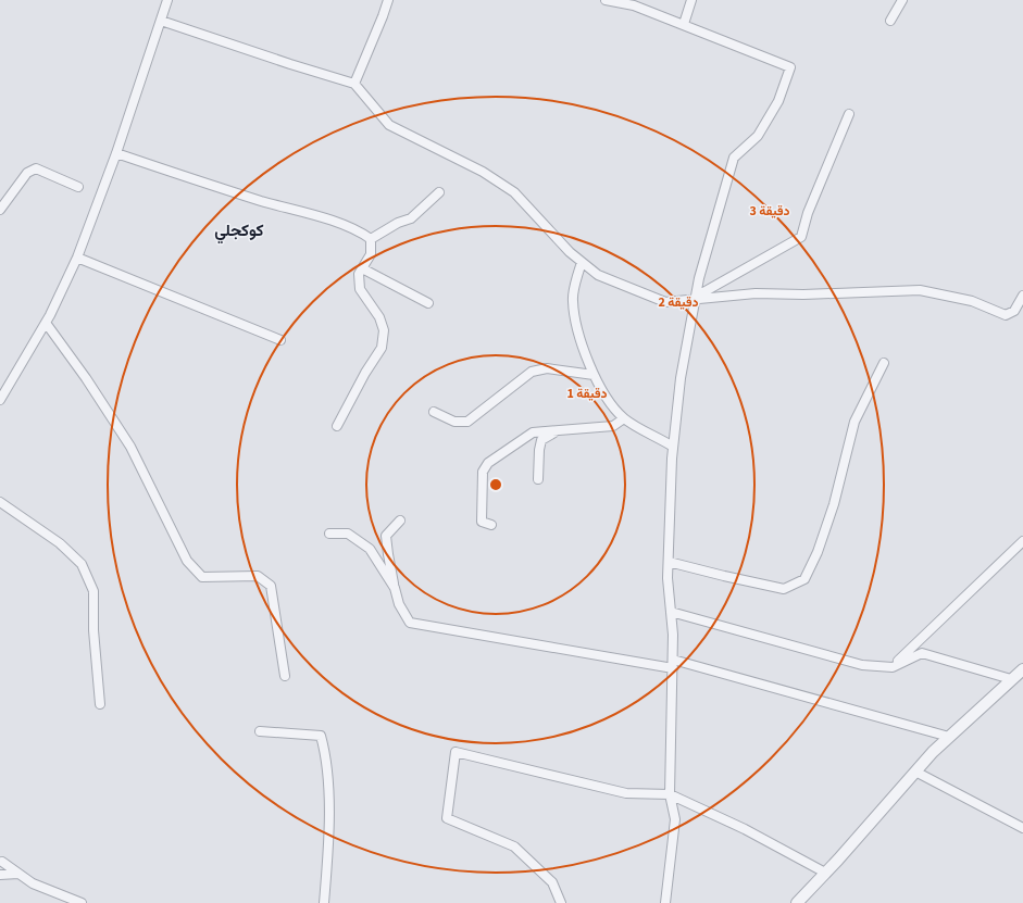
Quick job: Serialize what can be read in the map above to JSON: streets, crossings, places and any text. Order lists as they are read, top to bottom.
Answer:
{
  "districts": ["كوكجلي"],
  "rings": ["3 دقيقة", "2 دقيقة", "1 دقيقة"]
}
